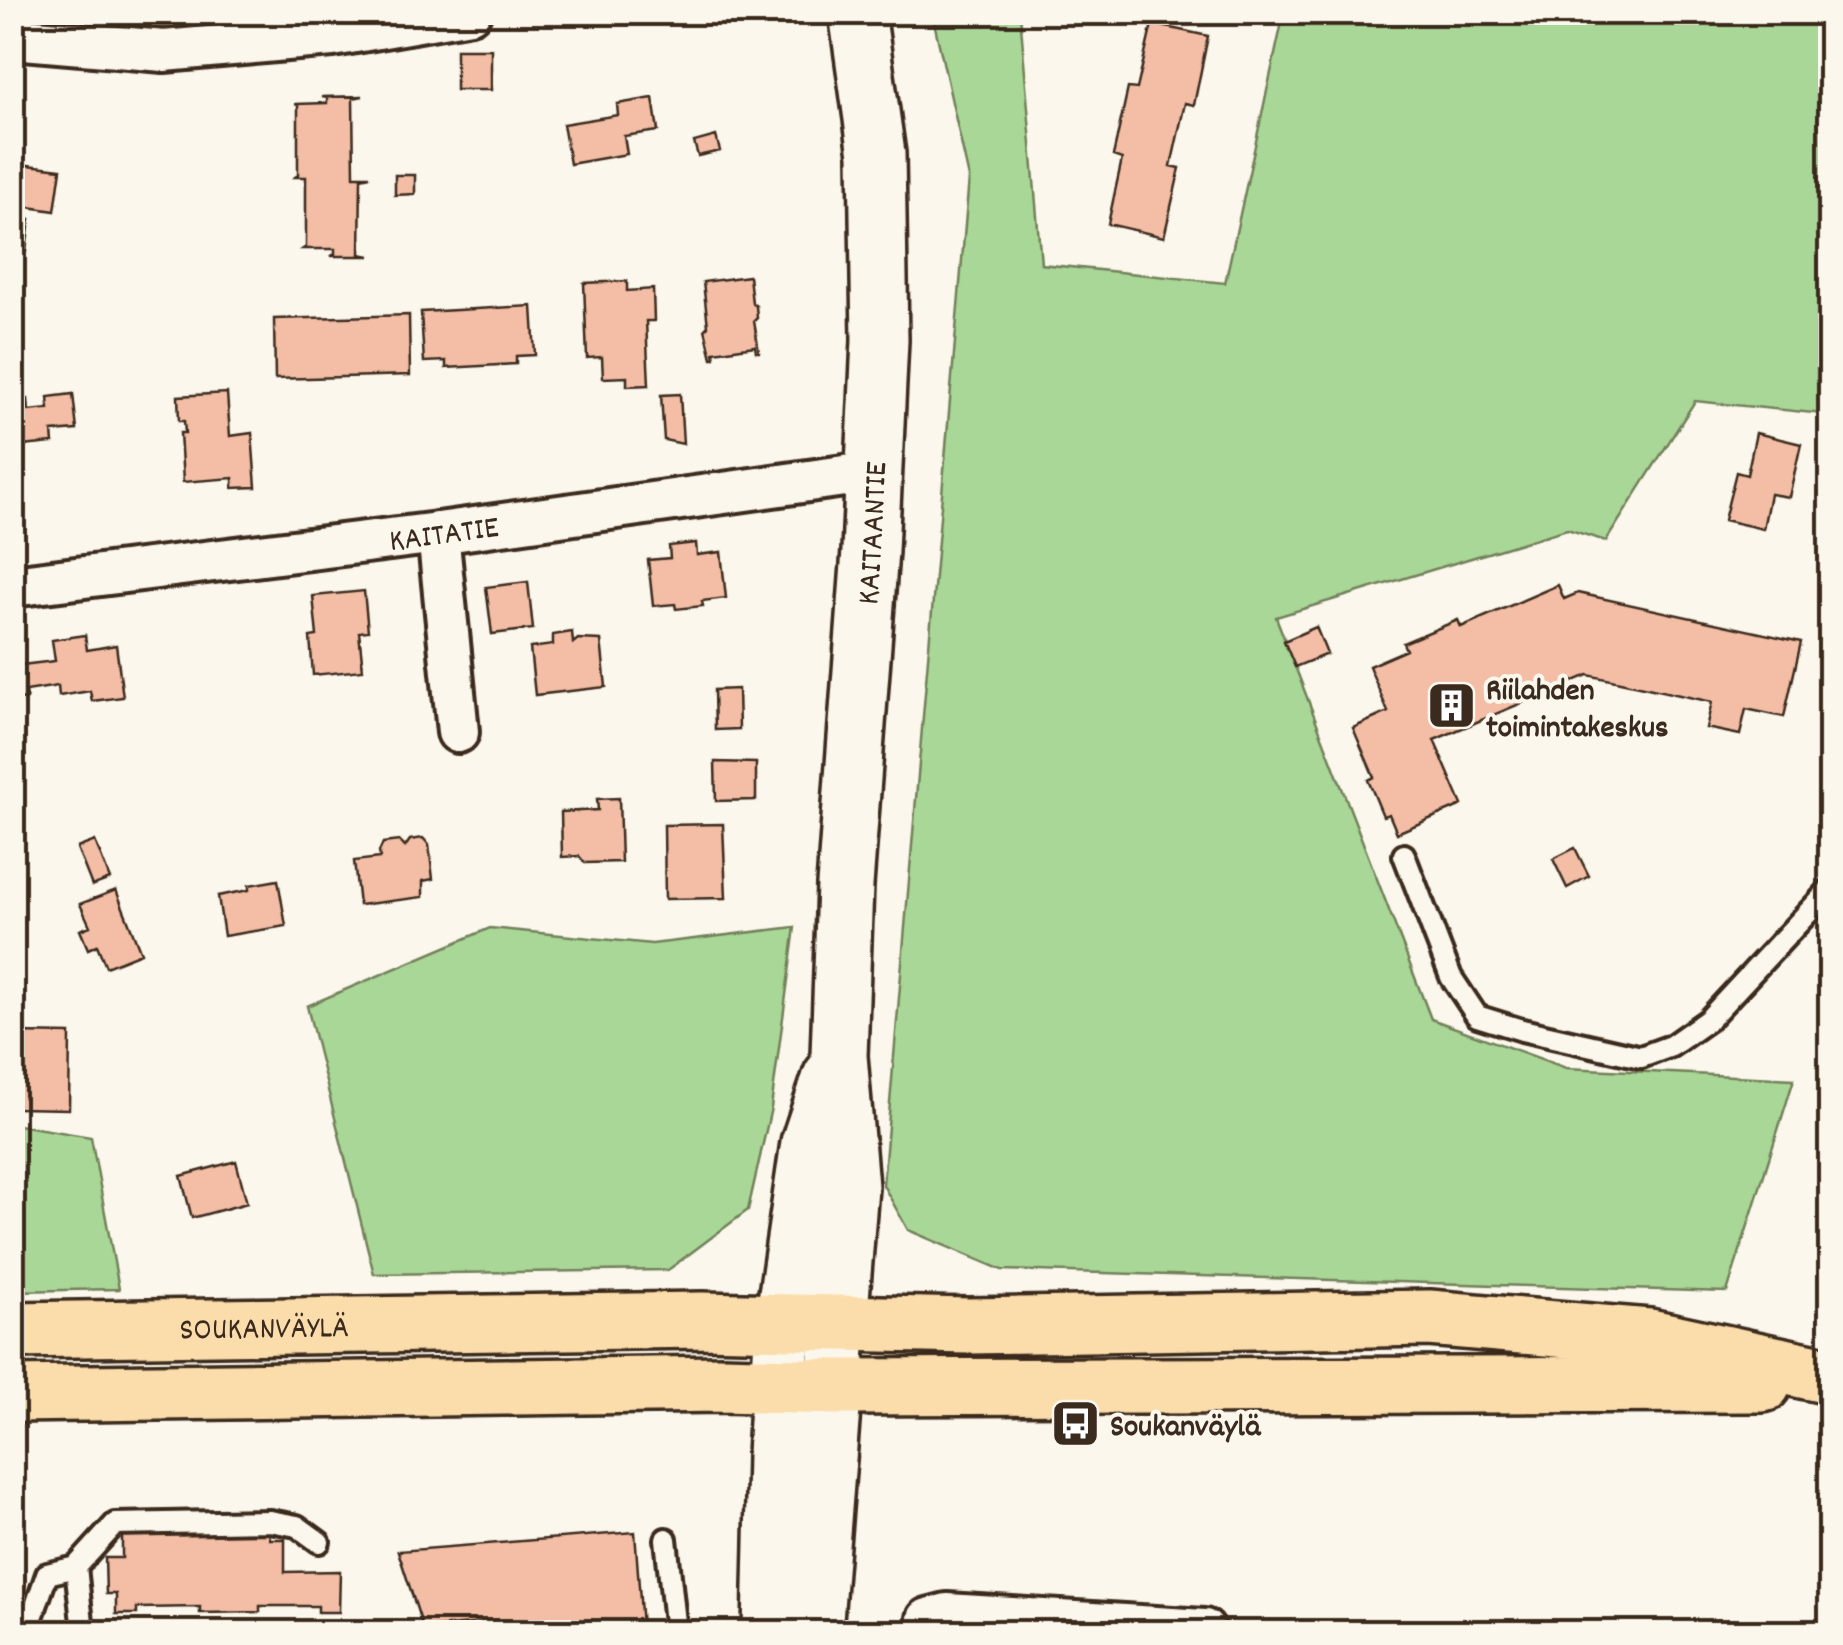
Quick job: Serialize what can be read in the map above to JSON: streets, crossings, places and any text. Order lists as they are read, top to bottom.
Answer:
{
  "streets": {
    "main road": ["KAITAANTIE", "SOUKANVÄYLÄ"],
    "street": ["KAITATIE"]
  },
  "crossings": [
    ["KAITATIE", "KAITAANTIE"],
    ["KAITAANTIE", "SOUKANVÄYLÄ"]
  ],
  "places": {
    "building": ["Riilahden toimintakeskus"],
    "bus stop": ["Soukanväylä"]
  }
}
